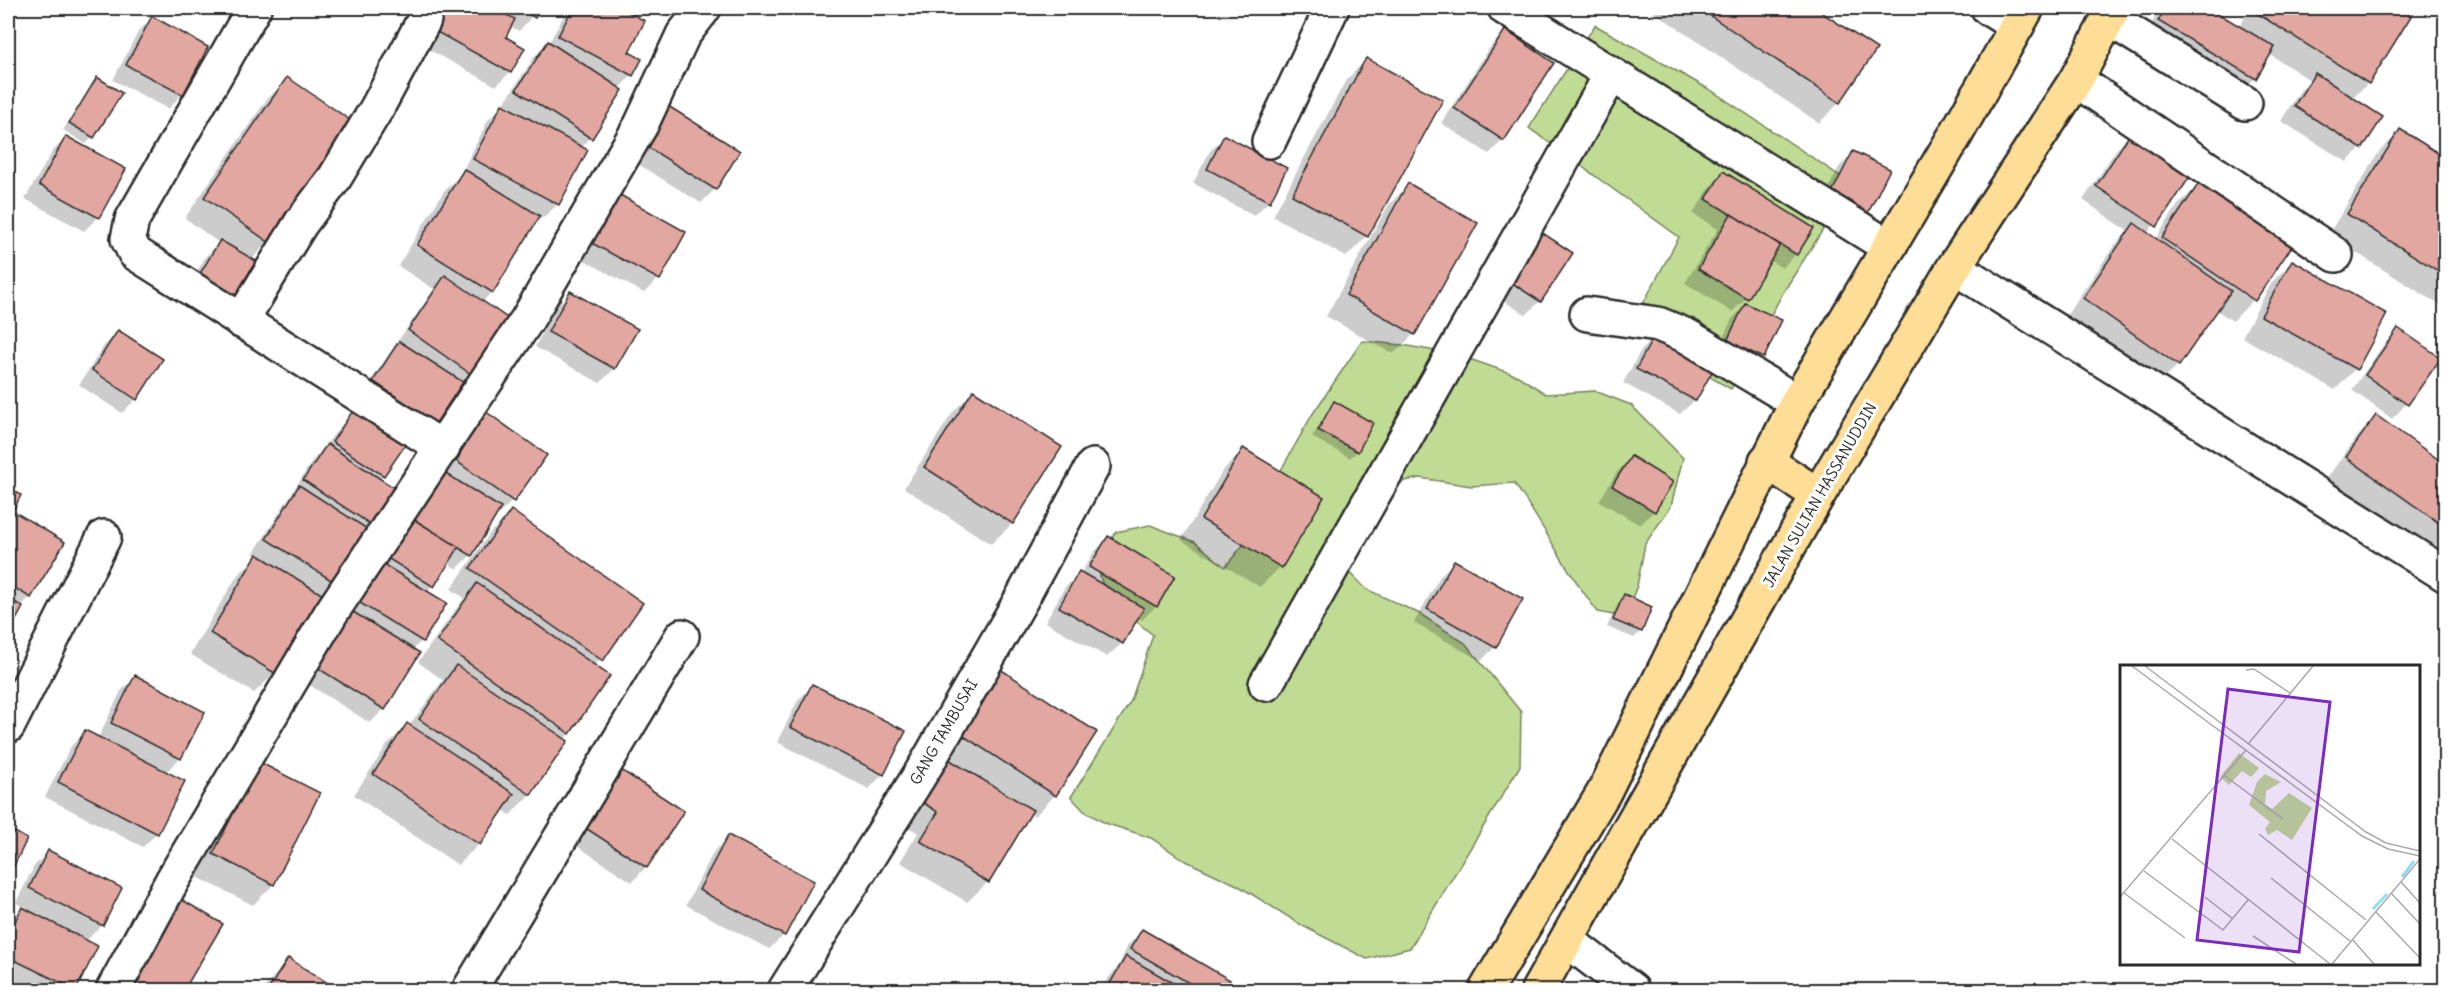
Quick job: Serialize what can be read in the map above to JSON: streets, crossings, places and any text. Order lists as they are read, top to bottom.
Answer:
{
  "streets": {
    "main road": ["JALAN SULTAN HASSANUDDIN"],
    "street": ["GANG TAMBUSAI"]
  }
}
